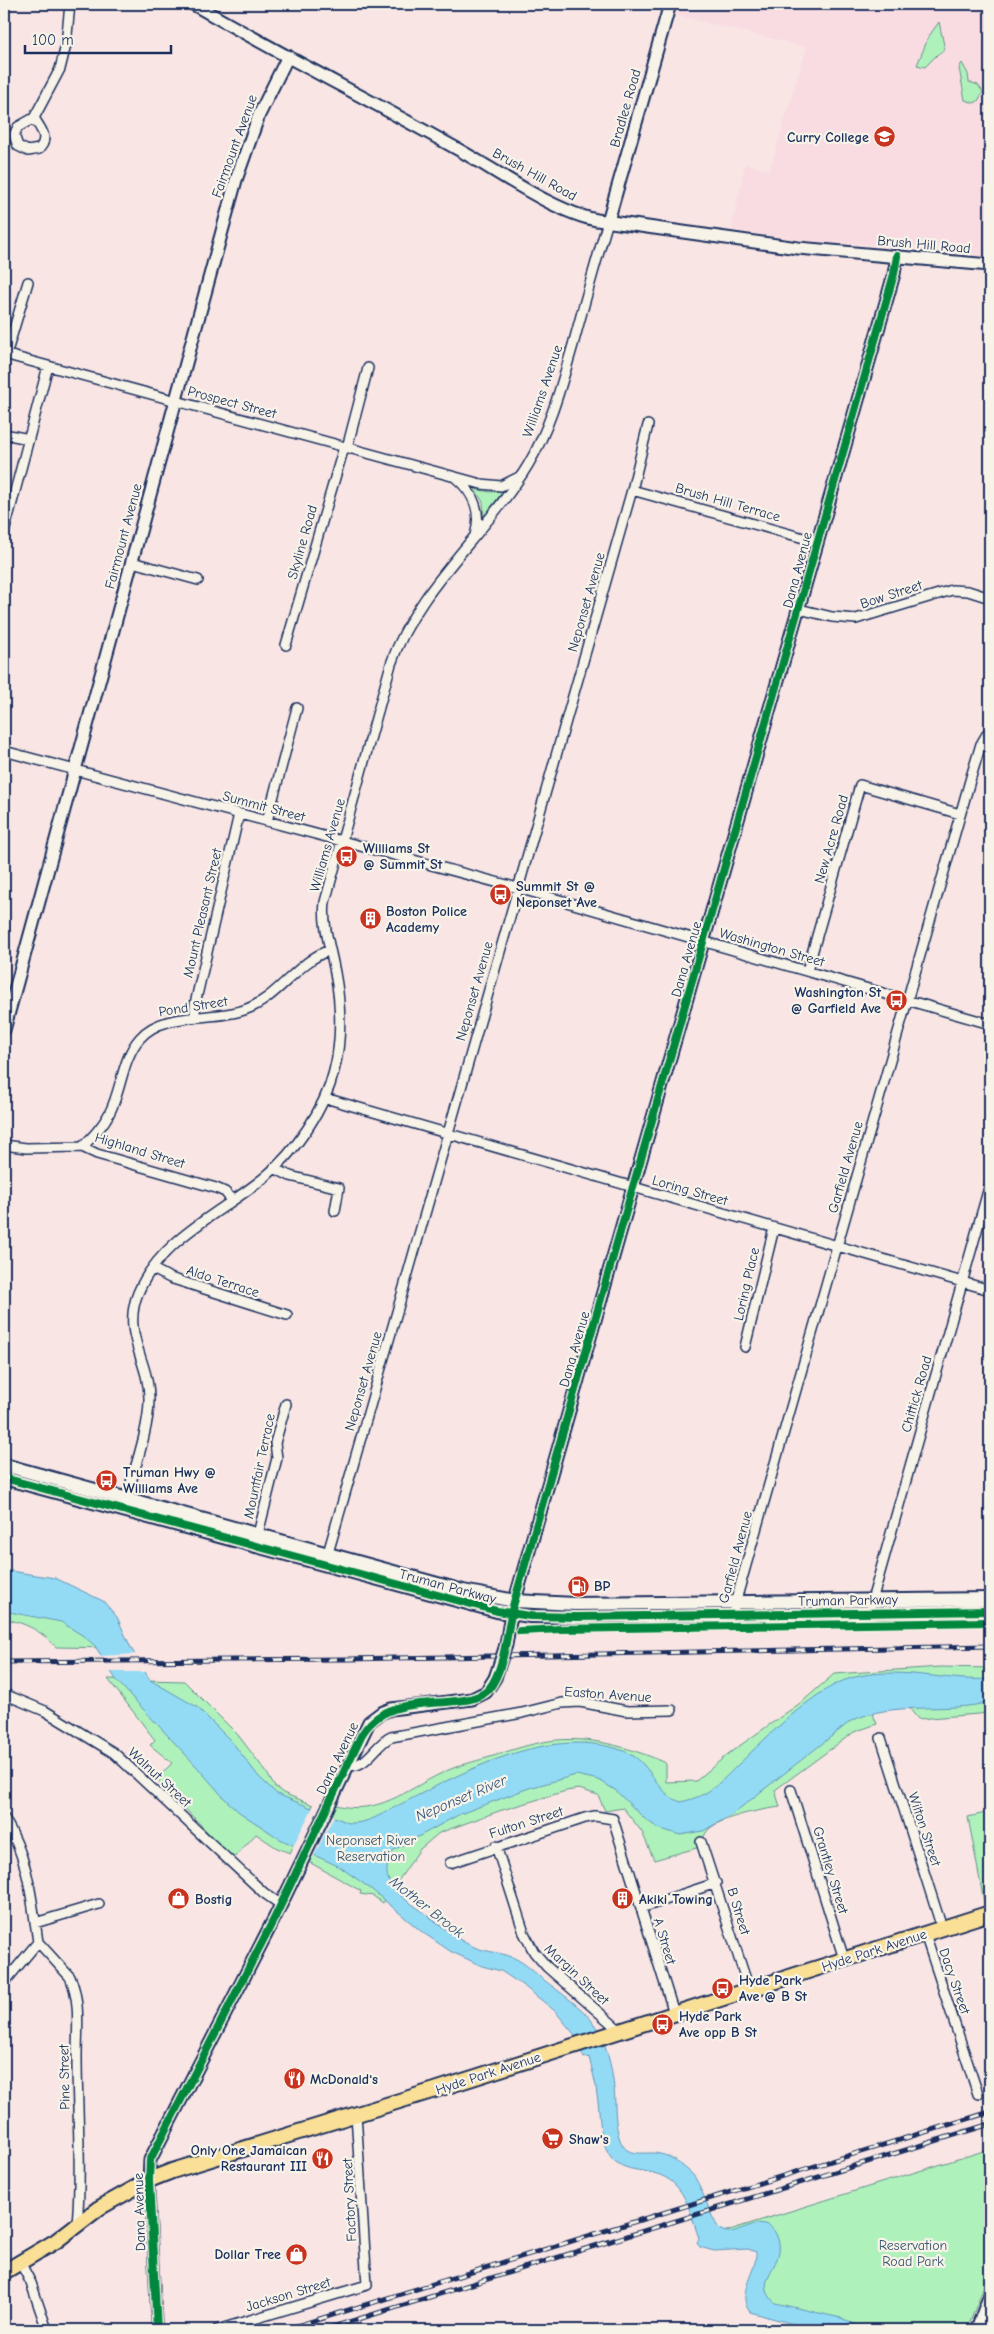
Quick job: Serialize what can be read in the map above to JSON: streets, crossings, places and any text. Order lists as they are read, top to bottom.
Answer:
{
  "streets": {
    "main road": ["Truman Parkway", "Hyde Park Avenue"],
    "street": [
      "Bradlee Road",
      "Fairmount Avenue",
      "Brush Hill Road",
      "Williams Avenue",
      "Prospect Street",
      "Brush Hill Terrace",
      "Skyline Road",
      "Dana Avenue",
      "Bow Street",
      "Neponset Avenue",
      "Summit Street",
      "New Acre Road",
      "Mount Pleasant Street",
      "Washington Street",
      "Pond Street",
      "Highland Street",
      "Garfield Avenue",
      "Loring Street",
      "Aldo Terrace",
      "Loring Place",
      "Chittick Road",
      "Mountfair Terrace",
      "Easton Avenue",
      "Walnut Street",
      "Fulton Street",
      "Wilton Street",
      "Grantley Street",
      "B Street",
      "A Street",
      "Margin Street",
      "Dacy Street",
      "Pine Street",
      "Factory Street",
      "Jackson Street"
    ]
  },
  "crossings": [
    ["Bradlee Road", "Brush Hill Road"],
    ["Bradlee Road", "Williams Avenue"],
    ["Fairmount Avenue", "Brush Hill Road"],
    ["Fairmount Avenue", "Prospect Street"],
    ["Fairmount Avenue", "Summit Street"],
    ["Brush Hill Road", "Williams Avenue"],
    ["Brush Hill Road", "Dana Avenue"],
    ["Williams Avenue", "Prospect Street"],
    ["Williams Avenue", "Summit Street"],
    ["Williams Avenue", "Pond Street"],
    ["Williams Avenue", "Highland Street"],
    ["Williams Avenue", "Loring Street"],
    ["Williams Avenue", "Aldo Terrace"],
    ["Williams Avenue", "Truman Parkway"],
    ["Prospect Street", "Skyline Road"],
    ["Brush Hill Terrace", "Dana Avenue"],
    ["Brush Hill Terrace", "Neponset Avenue"],
    ["Dana Avenue", "Bow Street"],
    ["Dana Avenue", "Washington Street"],
    ["Dana Avenue", "Loring Street"],
    ["Dana Avenue", "Truman Parkway"],
    ["Dana Avenue", "Easton Avenue"],
    ["Dana Avenue", "Walnut Street"],
    ["Dana Avenue", "Hyde Park Avenue"],
    ["Neponset Avenue", "Summit Street"],
    ["Neponset Avenue", "Washington Street"],
    ["Neponset Avenue", "Loring Street"],
    ["Neponset Avenue", "Truman Parkway"],
    ["Summit Street", "Mount Pleasant Street"],
    ["Summit Street", "Washington Street"],
    ["New Acre Road", "Washington Street"],
    ["New Acre Road", "Garfield Avenue"],
    ["Mount Pleasant Street", "Pond Street"],
    ["Washington Street", "Garfield Avenue"],
    ["Pond Street", "Highland Street"],
    ["Garfield Avenue", "Loring Street"],
    ["Garfield Avenue", "Truman Parkway"],
    ["Loring Street", "Loring Place"],
    ["Loring Street", "Chittick Road"],
    ["Chittick Road", "Truman Parkway"],
    ["Mountfair Terrace", "Truman Parkway"],
    ["Fulton Street", "A Street"],
    ["Fulton Street", "Margin Street"],
    ["Wilton Street", "Hyde Park Avenue"],
    ["Grantley Street", "Hyde Park Avenue"],
    ["B Street", "Hyde Park Avenue"],
    ["A Street", "Hyde Park Avenue"],
    ["Hyde Park Avenue", "Margin Street"],
    ["Hyde Park Avenue", "Dacy Street"],
    ["Hyde Park Avenue", "Pine Street"],
    ["Hyde Park Avenue", "Factory Street"],
    ["Factory Street", "Jackson Street"]
  ],
  "water": ["Neponset River", "Mother Brook"],
  "parks": ["Neponset River Reservation", "Reservation Road Park"],
  "places": {
    "school or university": ["Curry College"],
    "bus stop": [
      "Williams St @ Summit St",
      "Summit St @ Neponset Ave",
      "Washington St @ Garfield Ave",
      "Truman Hwy @ Williams Ave",
      "Hyde Park Ave @ B St",
      "Hyde Park Ave opp B St"
    ],
    "building": ["Boston Police Academy", "Akiki Towing"],
    "fuel station": ["BP"],
    "shop": ["Bostig", "Dollar Tree"],
    "restaurant": ["McDonald's", "Only One Jamaican Restaurant III"],
    "supermarket": ["Shaw's"]
  },
  "scale_bar": "100 m"
}
